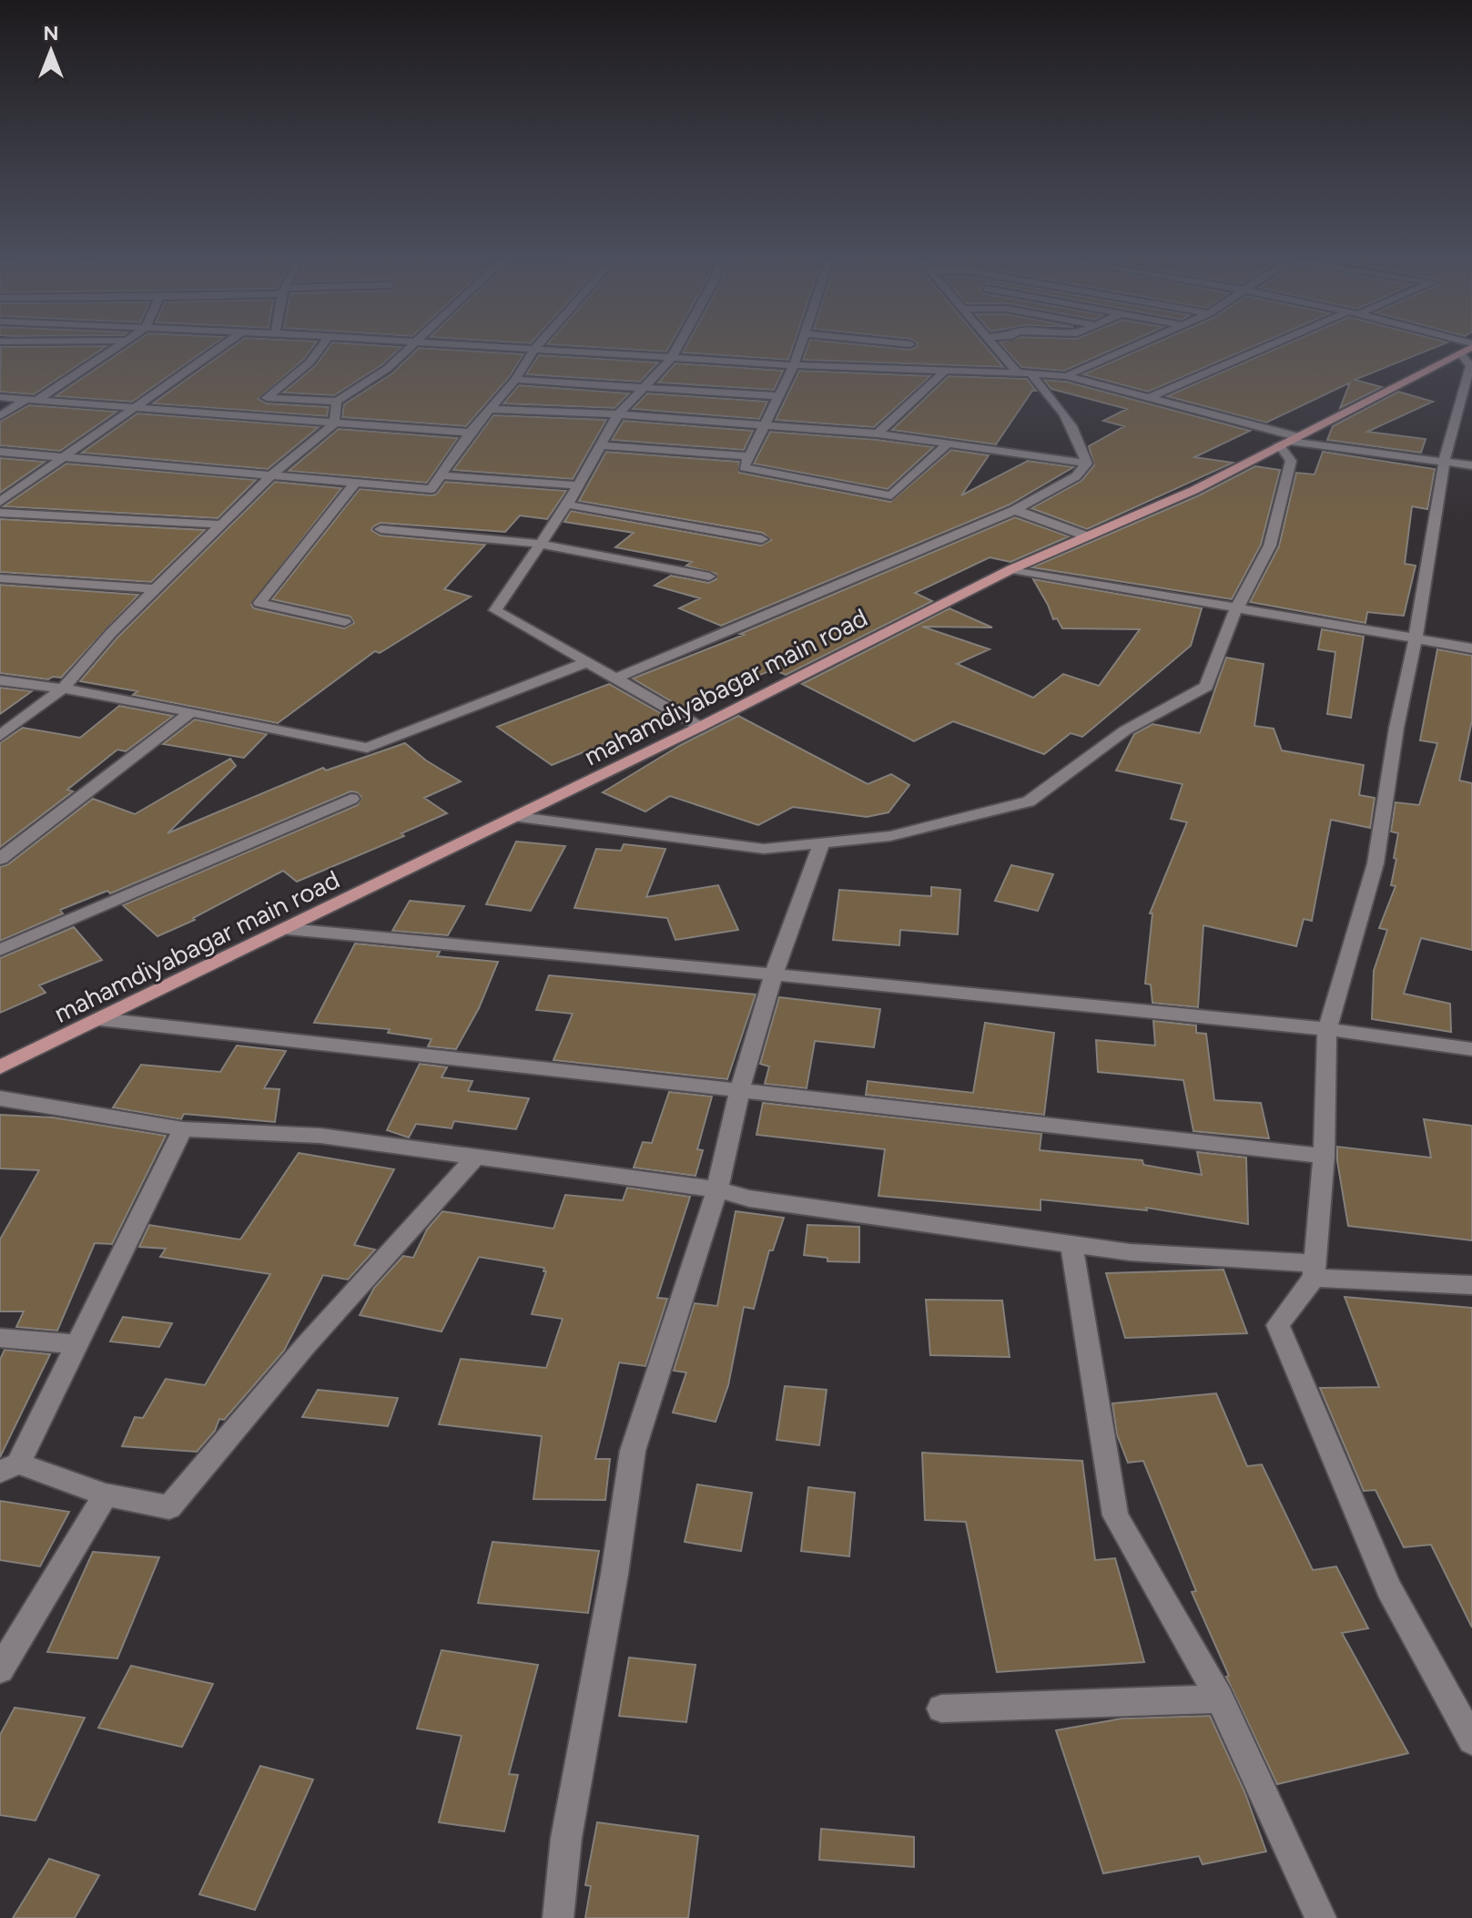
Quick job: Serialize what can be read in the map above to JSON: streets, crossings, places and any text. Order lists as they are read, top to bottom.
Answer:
{
  "streets": {
    "main road": ["mahamdiyabagar main road"]
  },
  "north": "top"
}
